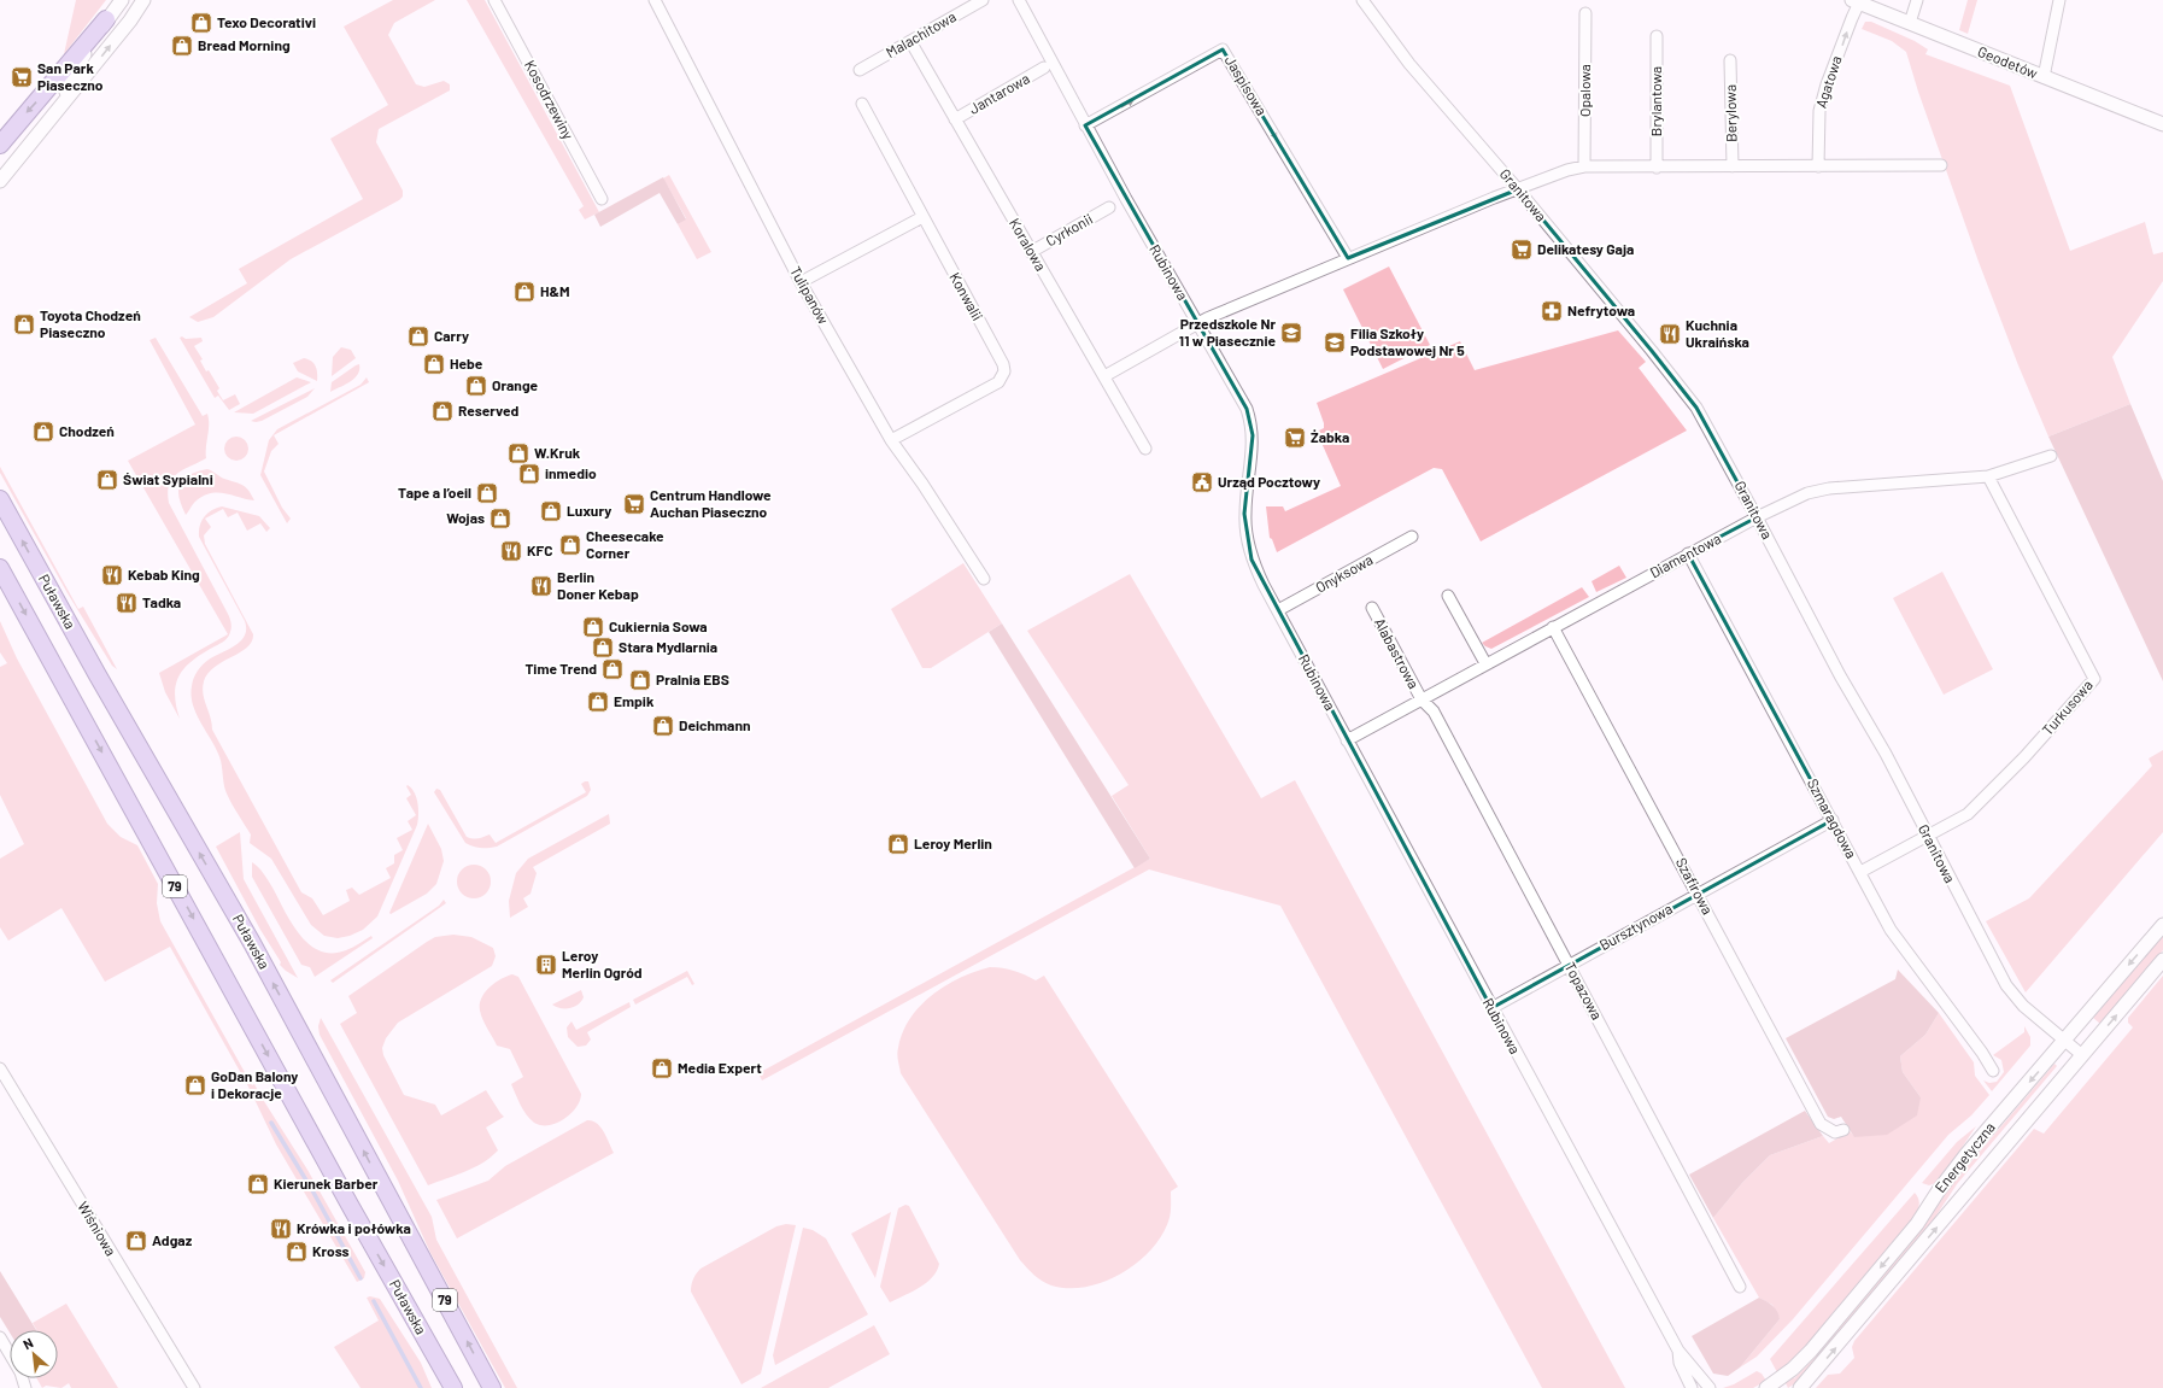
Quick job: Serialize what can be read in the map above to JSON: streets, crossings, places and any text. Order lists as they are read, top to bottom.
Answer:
{
  "streets": {
    "main road": ["Puławska", "79"],
    "street": [
      "Malachitowa",
      "Geodetów",
      "Agatowa",
      "Jaspisowa",
      "Opalowa",
      "Jantarowa",
      "Kosodrzewiny",
      "Brylantowa",
      "Berylowa",
      "Granitowa",
      "Cyrkonii",
      "Koralowa",
      "Rubinowa",
      "Tulipanów",
      "Konwalii",
      "Diamentowa",
      "Onyksowa",
      "Alabastrowa",
      "Turkusowa",
      "Szmaragdowa",
      "Szafirowa",
      "Bursztynowa",
      "Topazowa",
      "Energetyczna",
      "Wiśniowa"
    ]
  },
  "crossings": [
    ["Malachitowa", "Koralowa"],
    ["Geodetów", "Agatowa"],
    ["Jaspisowa", "Rubinowa"],
    ["Jantarowa", "Koralowa"],
    ["Granitowa", "Diamentowa"],
    ["Granitowa", "Turkusowa"],
    ["Granitowa", "Energetyczna"],
    ["Cyrkonii", "Koralowa"],
    ["Rubinowa", "Diamentowa"],
    ["Rubinowa", "Onyksowa"],
    ["Rubinowa", "Bursztynowa"],
    ["Tulipanów", "Konwalii"],
    ["Diamentowa", "Alabastrowa"],
    ["Diamentowa", "Turkusowa"],
    ["Diamentowa", "Szmaragdowa"],
    ["Diamentowa", "Szafirowa"],
    ["Diamentowa", "Topazowa"],
    ["Alabastrowa", "Topazowa"],
    ["Turkusowa", "Szmaragdowa"],
    ["Szmaragdowa", "Bursztynowa"],
    ["Szafirowa", "Bursztynowa"],
    ["Bursztynowa", "Topazowa"]
  ],
  "one_way": ["Agatowa"],
  "places": {
    "shop": [
      "Texo Decorativi",
      "Bread Morning",
      "H&M",
      "Toyota Chodzeń Piaseczno",
      "Carry",
      "Hebe",
      "Orange",
      "Reserved",
      "Chodzeń",
      "W.Kruk",
      "inmedio",
      "Świat Sypialni",
      "Tape a l’oeil",
      "Luxury",
      "Wojas",
      "Cheesecake Corner",
      "Cukiernia Sowa",
      "Stara Mydlarnia",
      "Time Trend",
      "Pralnia EBS",
      "Empik",
      "Deichmann",
      "Leroy Merlin",
      "Media Expert",
      "GoDan Balony i Dekoracje",
      "Kierunek Barber",
      "Adgaz",
      "Kross"
    ],
    "supermarket": [
      "San Park Piaseczno",
      "Delikatesy Gaja",
      "Żabka",
      "Centrum Handlowe Auchan Piaseczno"
    ],
    "pharmacy": ["Nefrytowa"],
    "school or university": ["Przedszkole Nr 11 w Piasecznie", "Filia Szkoły Podstawowej Nr 5"],
    "restaurant": [
      "Kuchnia Ukraińska",
      "KFC",
      "Kebab King",
      "Berlin Doner Kebap",
      "Tadka",
      "Krówka i połówka"
    ],
    "public building": ["Urząd Pocztowy"],
    "building": ["Leroy Merlin Ogród"]
  },
  "north": "top left"
}
